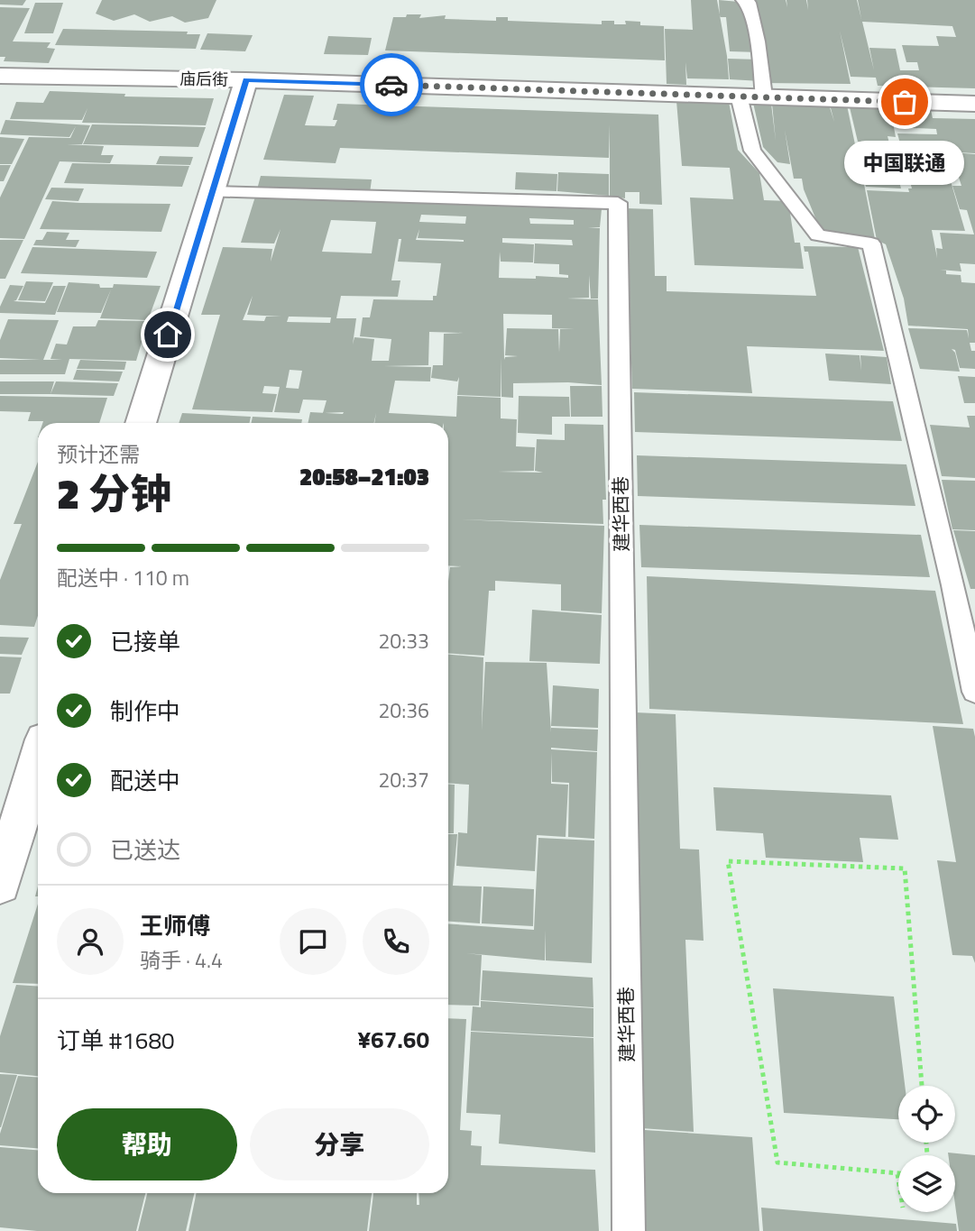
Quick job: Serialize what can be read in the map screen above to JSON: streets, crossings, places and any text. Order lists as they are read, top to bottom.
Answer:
{
  "streets": {
    "street": ["庙后街"],
    "lane": ["建华西巷"]
  },
  "places": ["中国联通"],
  "page": {
    "bubble": "中国联通",
    "heading": ["2 分钟", "预计还需", "20:58–21:03"],
    "panel": [
      "王师傅",
      "骑手 · 4.4",
      "订单 #1680",
      "¥67.60"
    ],
    "bar": "配送中 · 110 m",
    "list": [
      ["已接单", "20:33"],
      ["制作中", "20:36"],
      ["配送中", "20:37"],
      "已送达"
    ],
    "buttons": ["帮助", "分享"]
  }
}
